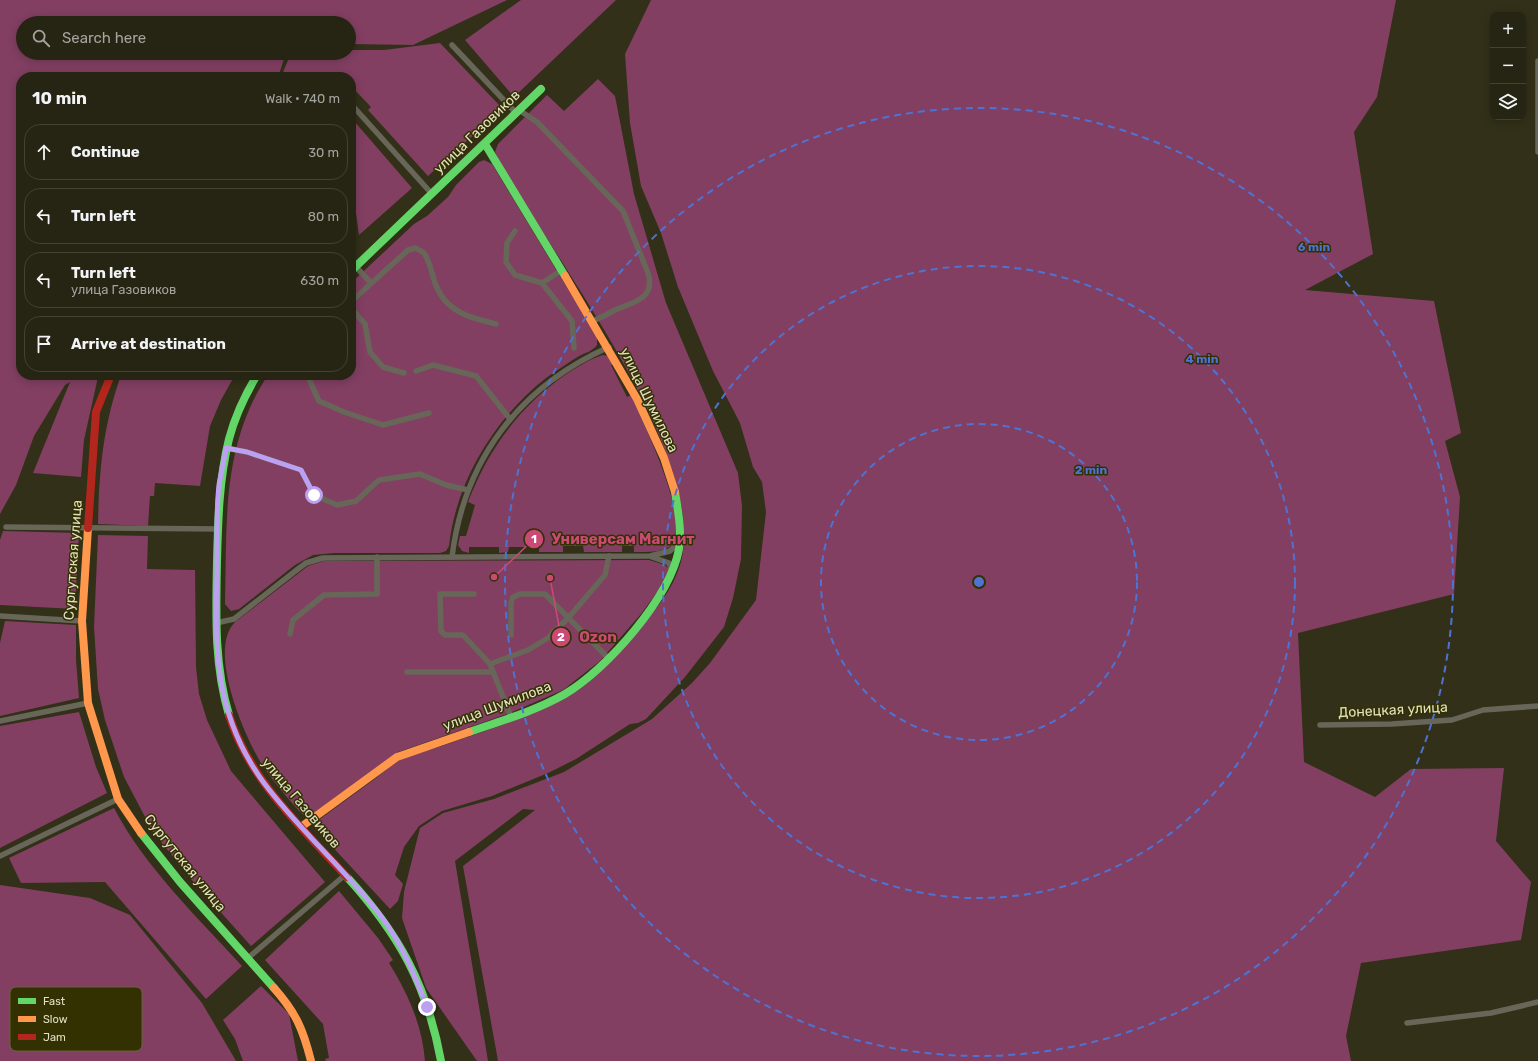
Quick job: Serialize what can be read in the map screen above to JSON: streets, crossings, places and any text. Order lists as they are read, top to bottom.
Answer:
{
  "streets": {
    "street": [
      "улица Газовиков",
      "улица Шумилова",
      "Сургутская улица",
      "Донецкая улица"
    ]
  },
  "crossings": [
    ["улица Газовиков", "улица Шумилова"]
  ],
  "places": ["Универсам Магнит", "Ozon"],
  "legend": ["Fast", "Slow", "Jam"],
  "page": {
    "map_buttons": ["+", "−"],
    "search": "Search here",
    "heading": ["10 min", "Walk · 740 m"],
    "list": [
      ["Continue", "30 m"],
      ["Turn left", "80 m"],
      ["Turn left", "улица Газовиков", "630 m"],
      "Arrive at destination"
    ]
  },
  "rings": ["6 min", "4 min", "2 min"]
}
